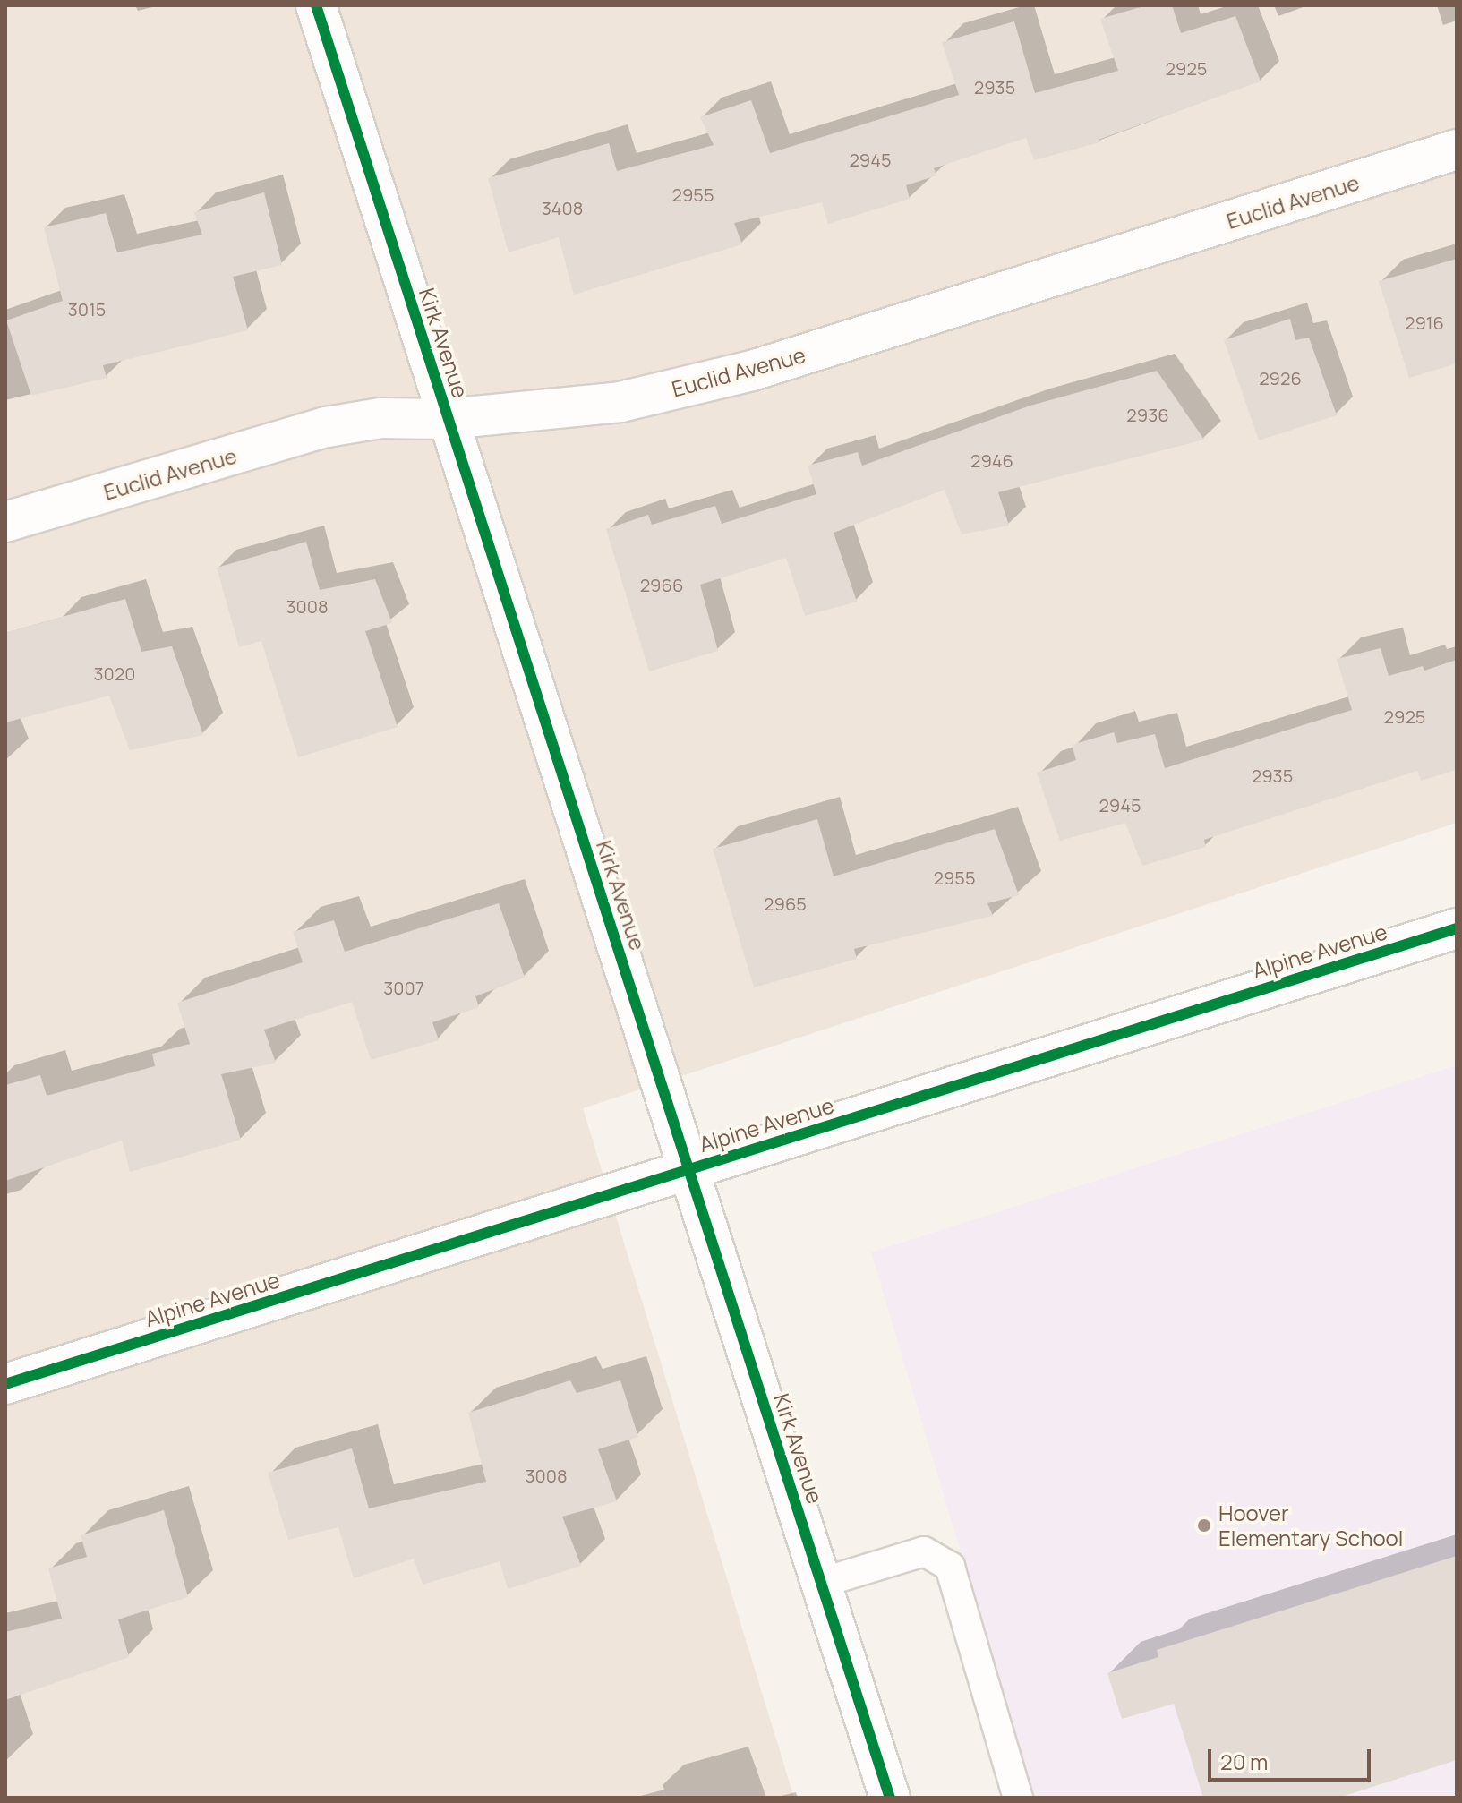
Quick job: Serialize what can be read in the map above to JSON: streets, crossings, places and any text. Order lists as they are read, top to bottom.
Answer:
{
  "streets": {
    "street": ["Euclid Avenue", "Kirk Avenue", "Alpine Avenue"]
  },
  "crossings": [
    ["Euclid Avenue", "Kirk Avenue"],
    ["Kirk Avenue", "Alpine Avenue"]
  ],
  "places": ["Hoover Elementary School"],
  "house_numbers": [
    "2925",
    "2935",
    "2945",
    "2955",
    "3408",
    "3015",
    "2916",
    "2926",
    "2936",
    "2946",
    "2966",
    "3008",
    "3020",
    "2925",
    "2935",
    "2945",
    "2955",
    "2965",
    "3007",
    "3008"
  ],
  "scale_bar": "20 m"
}
